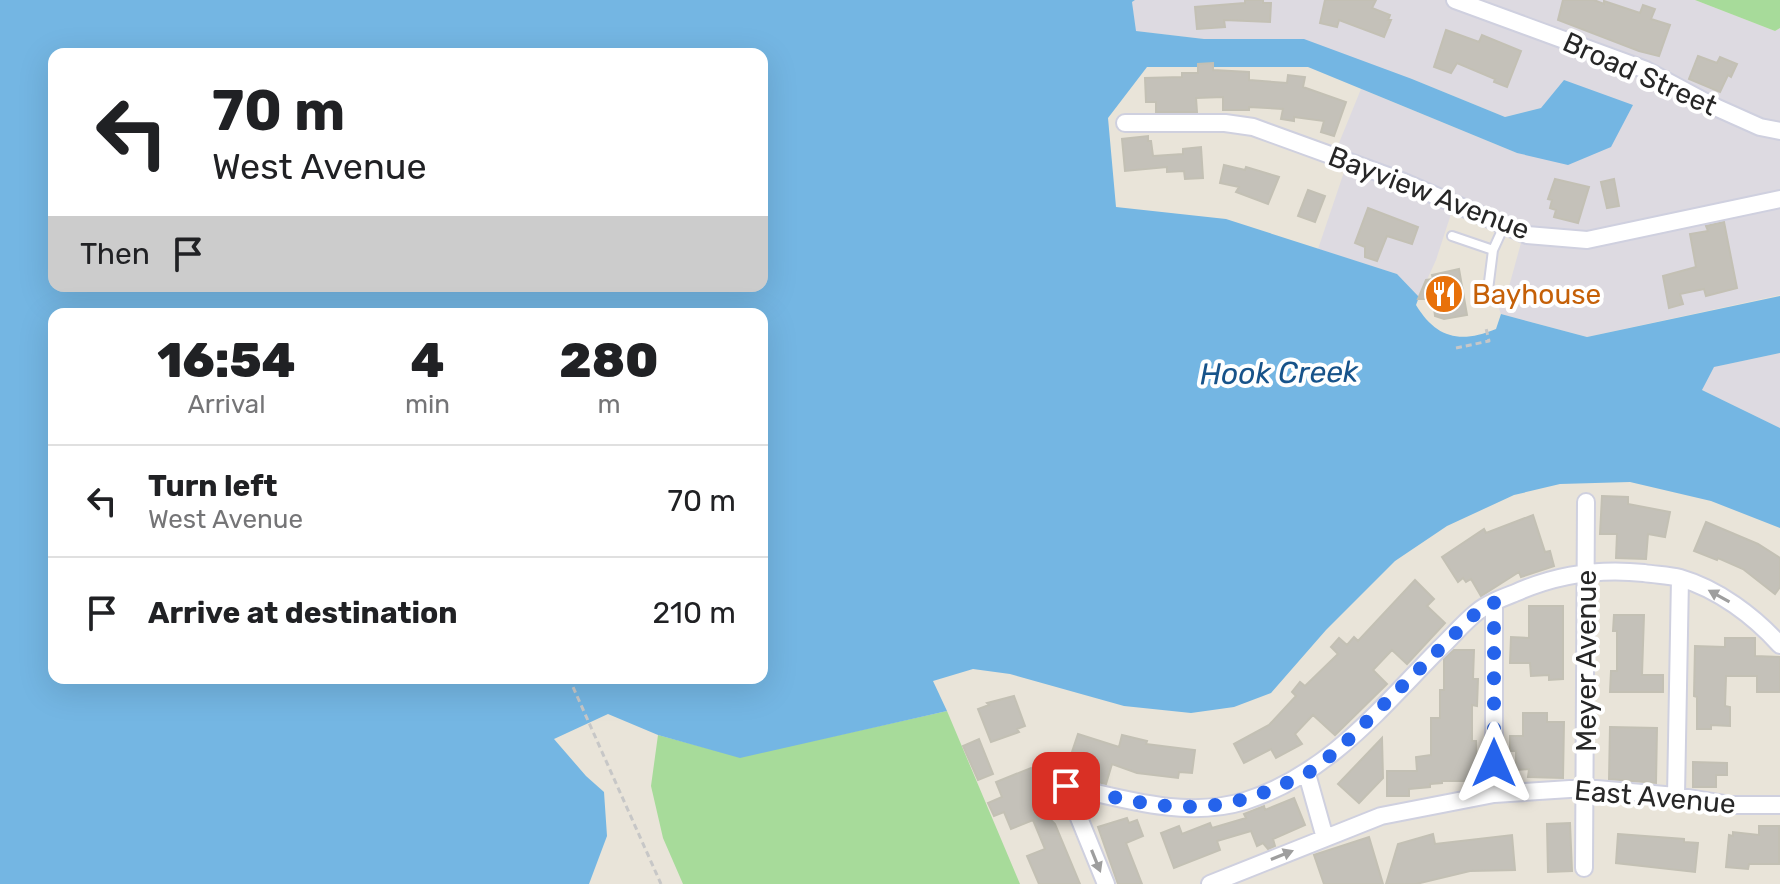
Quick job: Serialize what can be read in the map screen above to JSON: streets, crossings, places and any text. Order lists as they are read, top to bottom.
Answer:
{
  "streets": {
    "street": [
      "Broad Street",
      "Bayview Avenue",
      "Meyer Avenue",
      "East Avenue"
    ]
  },
  "crossings": [
    ["Meyer Avenue", "East Avenue"]
  ],
  "water": ["Hook Creek"],
  "places": {
    "restaurant": ["Bayhouse"]
  },
  "page": {
    "turn": ["70 m", "West Avenue"],
    "then": "Then",
    "eta": [
      "16:54",
      "Arrival",
      "4",
      "min",
      "280",
      "m"
    ],
    "list": [
      {
        "name": "Turn left",
        "note": "West Avenue",
        "value": "70 m"
      },
      {
        "name": "Arrive at destination",
        "value": "210 m"
      }
    ]
  }
}
